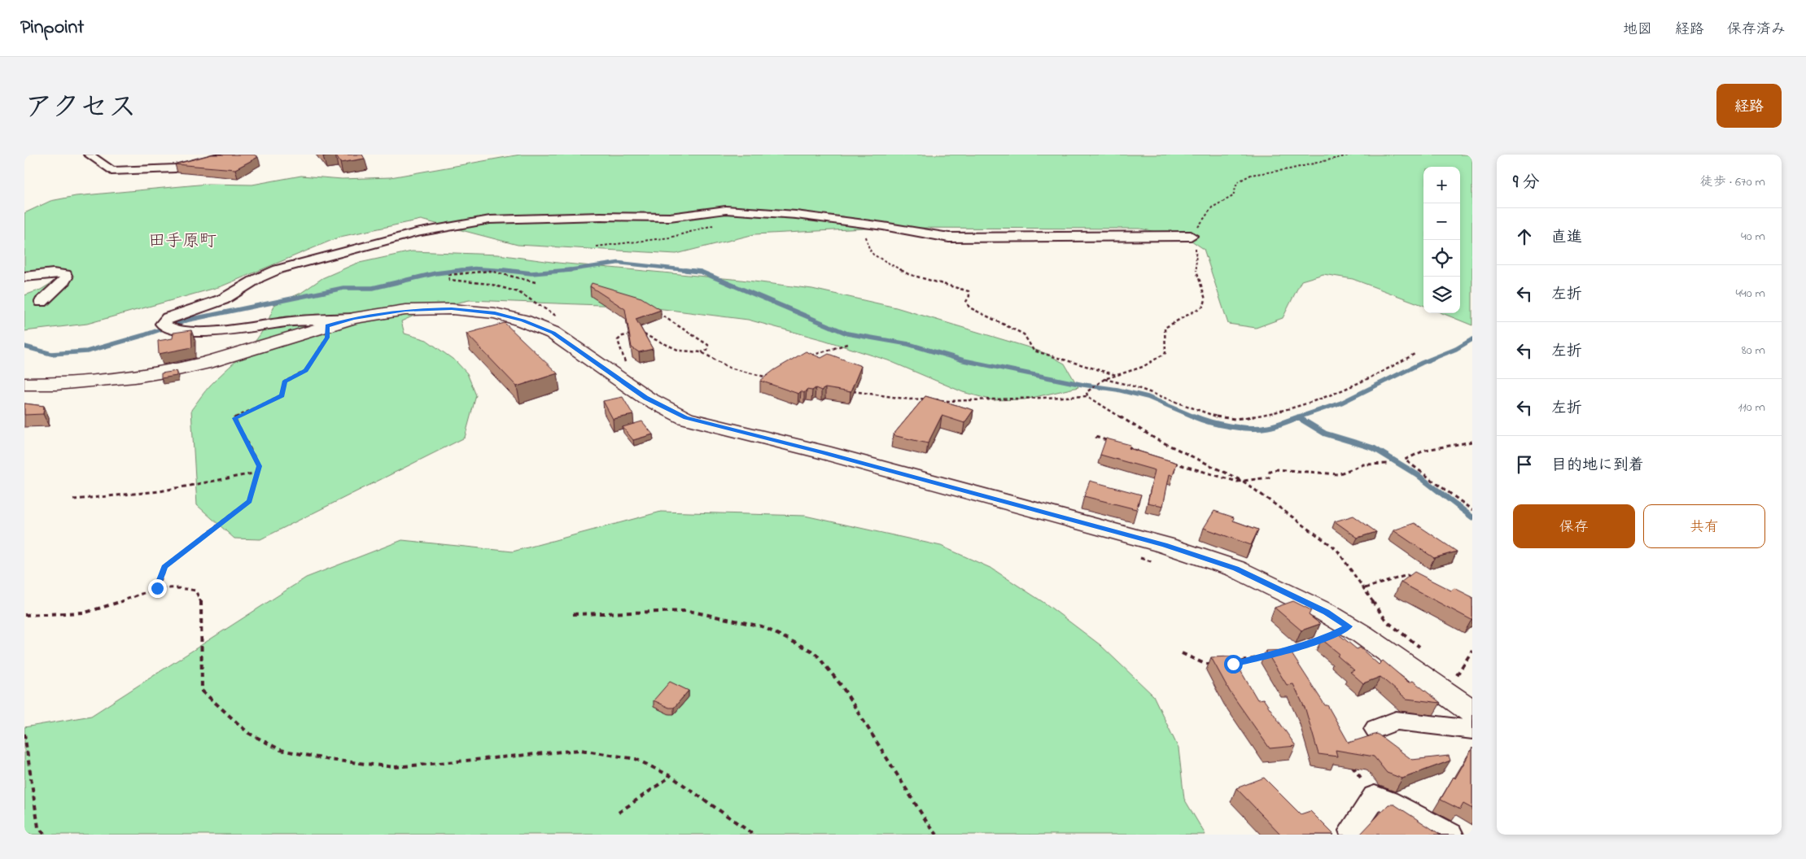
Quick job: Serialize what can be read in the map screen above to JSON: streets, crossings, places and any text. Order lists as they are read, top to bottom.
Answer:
{
  "districts": ["田手原町"],
  "page": {
    "header": "Pinpoint",
    "nav": ["地図", "経路", "保存済み"],
    "title": "アクセス",
    "buttons": [
      "経路",
      ["保存", "共有"]
    ],
    "heading": ["9 分", "徒歩 · 670 m"],
    "map_buttons": ["+", "−"],
    "list": [
      ["直進", "40 m"],
      ["左折", "440 m"],
      ["左折", "80 m"],
      ["左折", "110 m"],
      "目的地に到着"
    ]
  }
}
